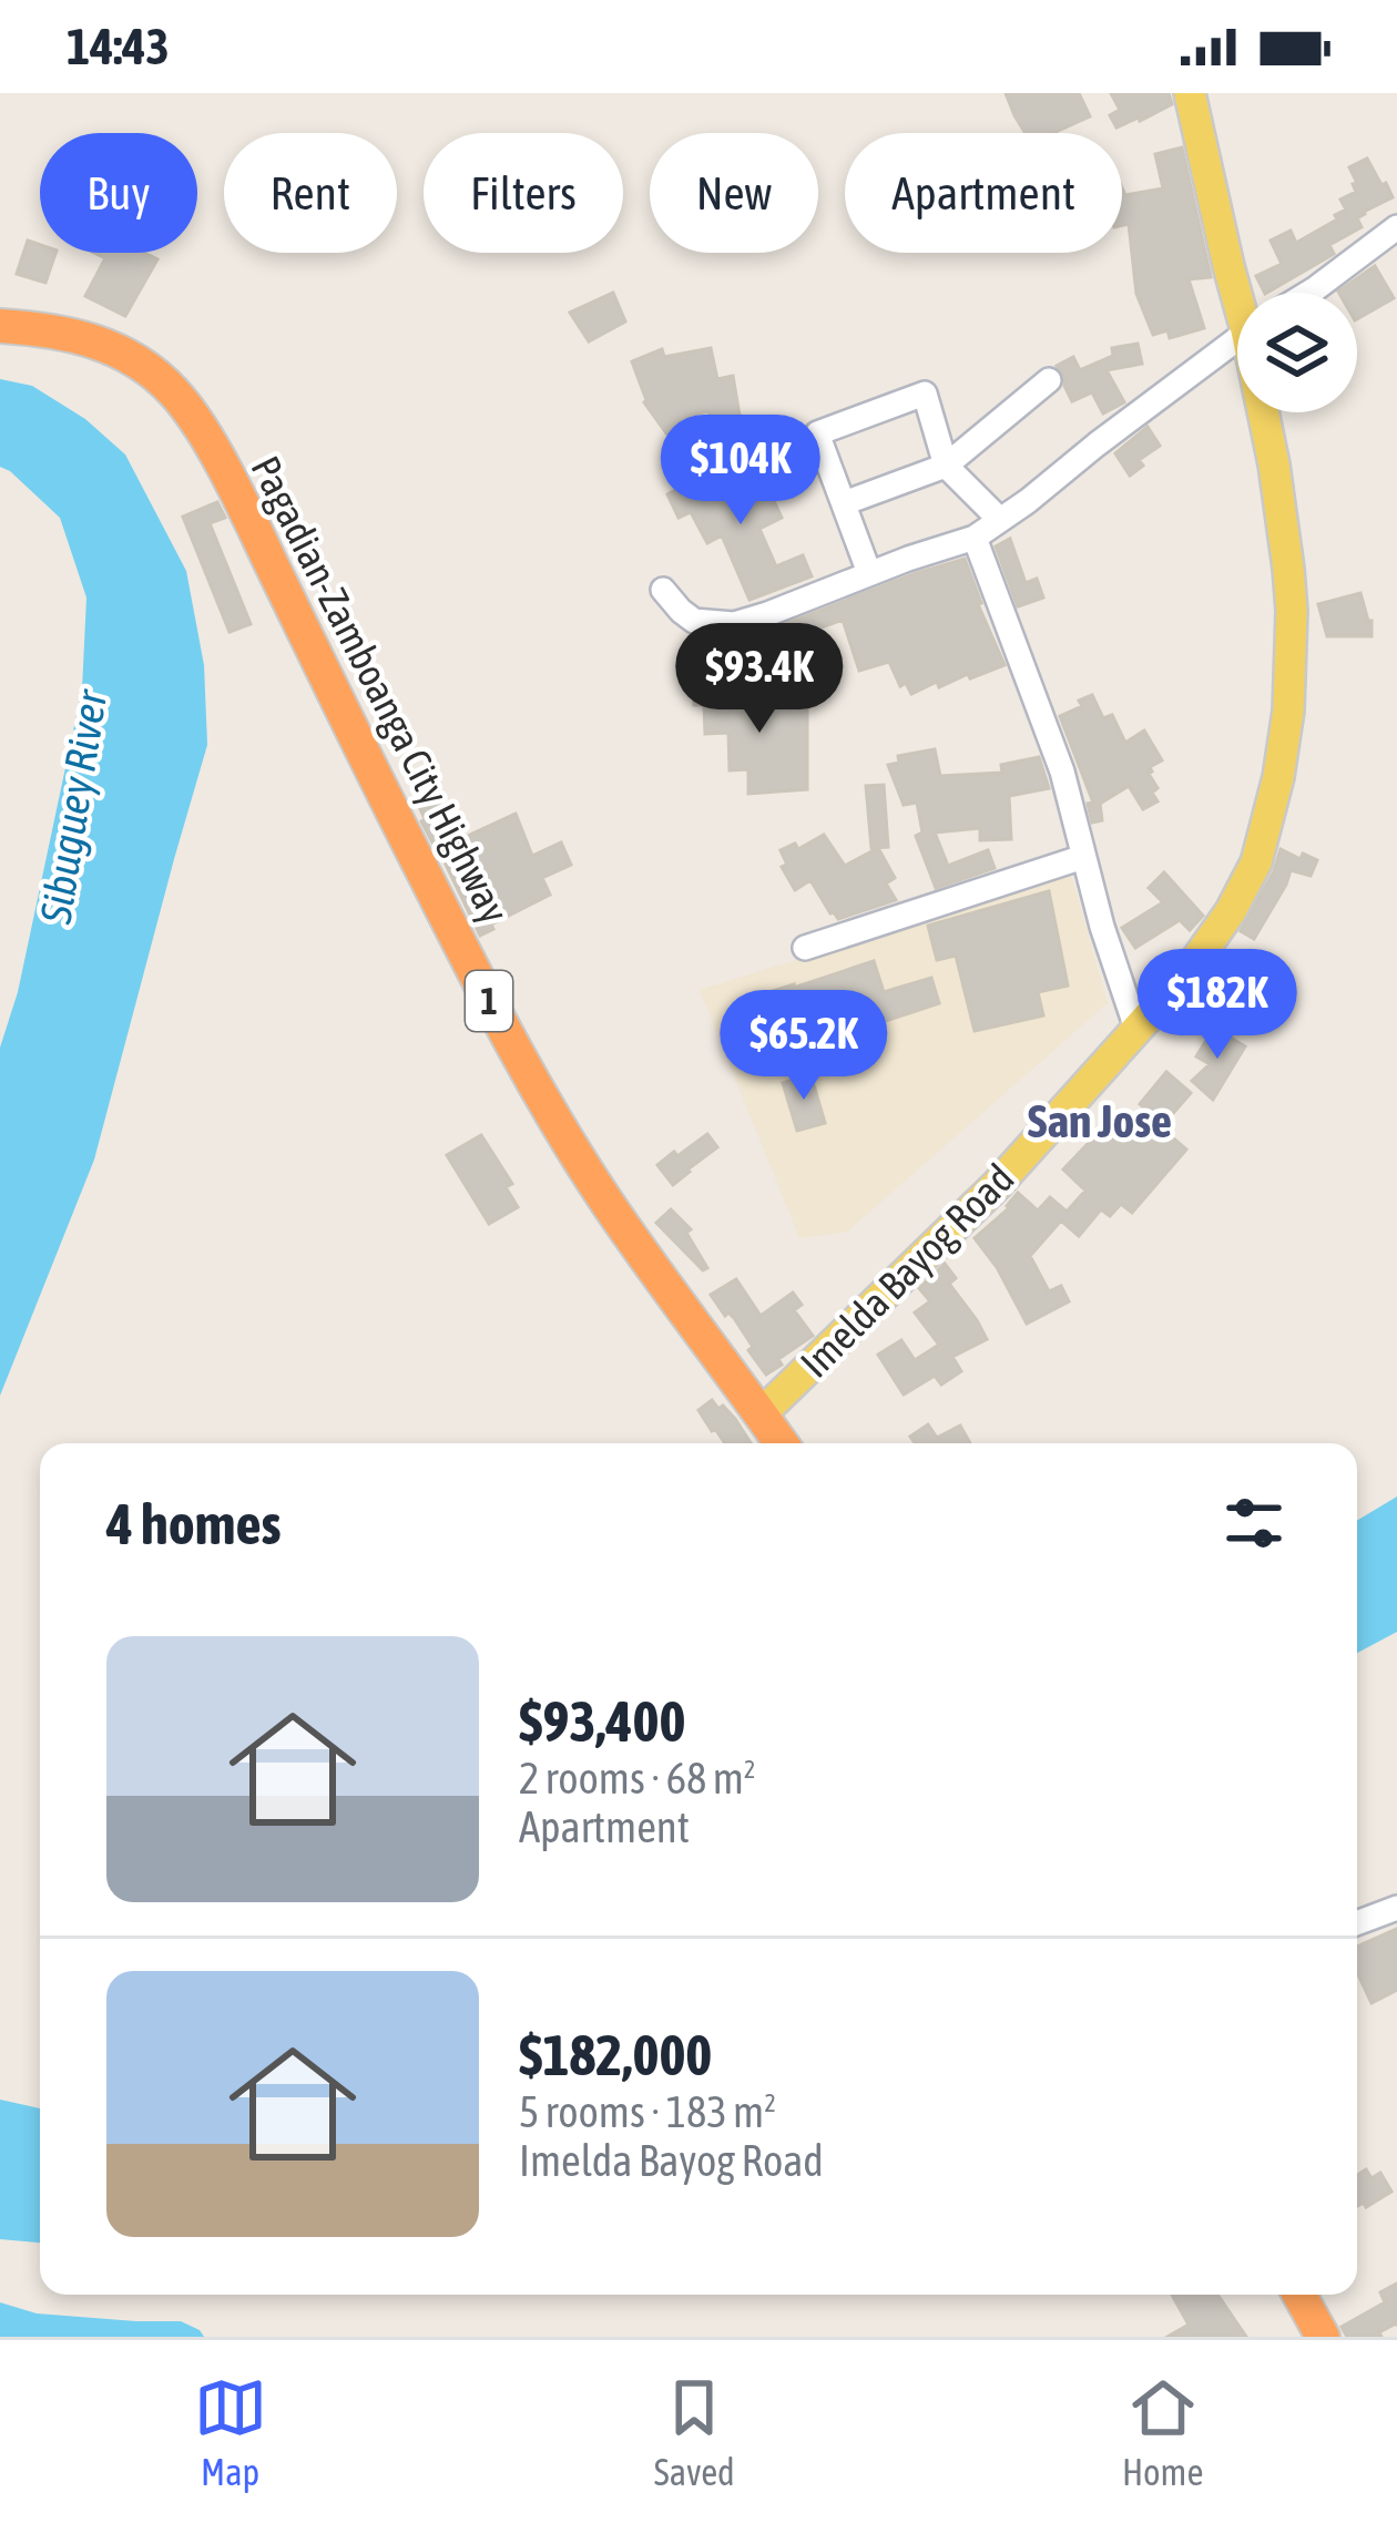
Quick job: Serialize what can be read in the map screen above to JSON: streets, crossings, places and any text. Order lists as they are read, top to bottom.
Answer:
{
  "streets": {
    "highway": ["Pagadian-Zamboanga City Highway", "1"],
    "main road": ["Imelda Bayog Road"]
  },
  "crossings": [
    ["Pagadian-Zamboanga City Highway", "Imelda Bayog Road"]
  ],
  "districts": ["San Jose"],
  "water": ["Sibuguey River"],
  "page": {
    "status": "14:43",
    "chip": [
      "Buy",
      "Rent",
      "Filters",
      "New",
      "Apartment"
    ],
    "price": [
      "$104K",
      "$93.4K",
      "$182K",
      "$65.2K"
    ],
    "heading": "4 homes",
    "list": [
      {
        "name": "$93,400",
        "note": "2 rooms · 68 m² · Apartment"
      },
      {
        "name": "$182,000",
        "note": "5 rooms · 183 m² · Imelda Bayog Road"
      }
    ],
    "tabs": ["Map", "Saved", "Home"]
  }
}
